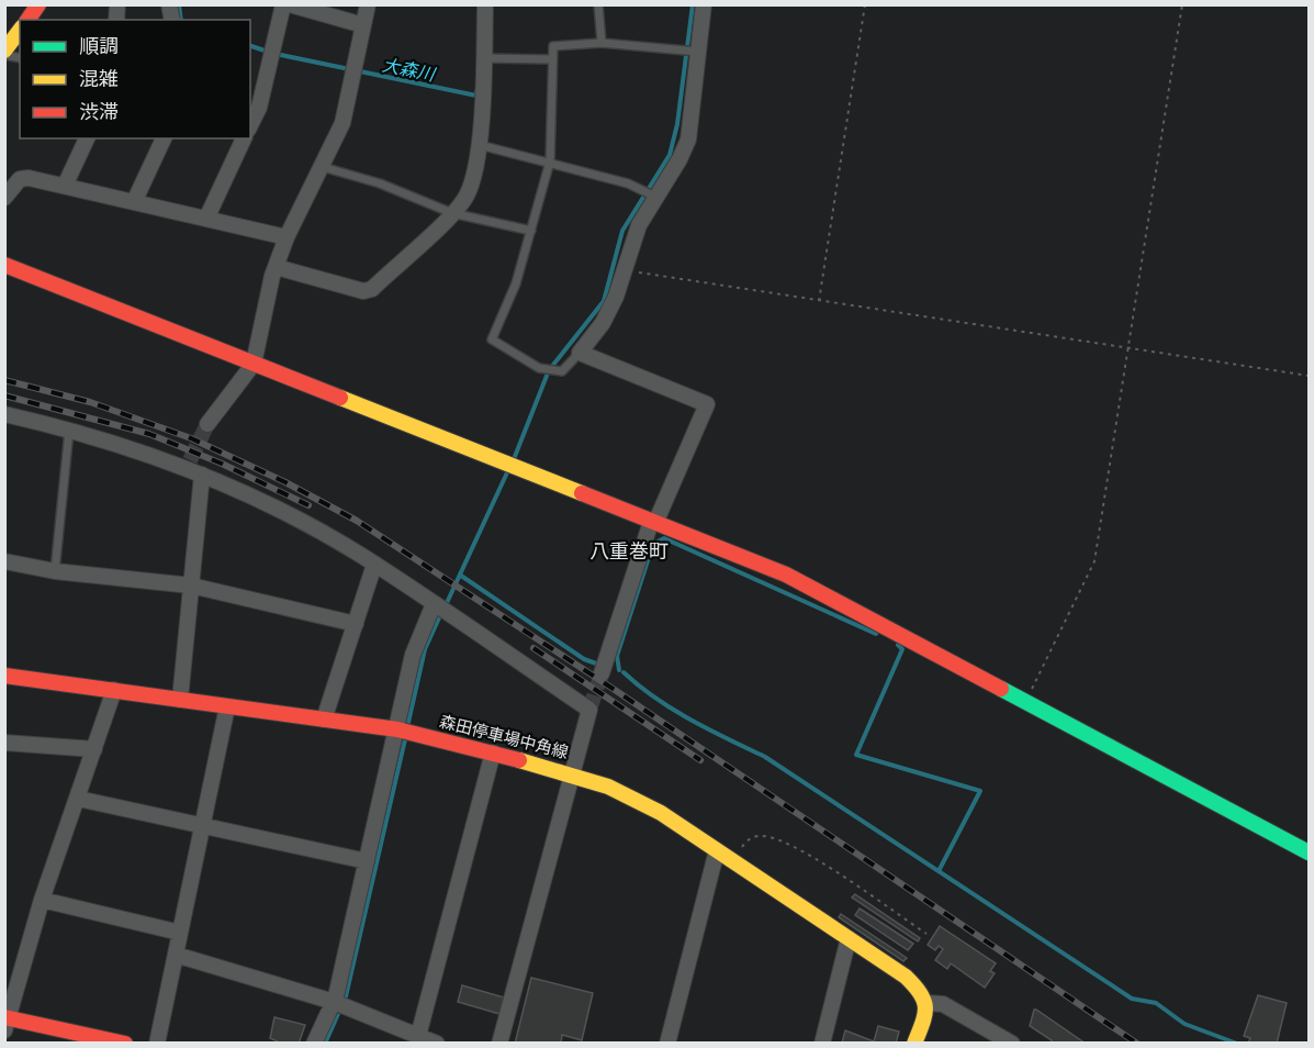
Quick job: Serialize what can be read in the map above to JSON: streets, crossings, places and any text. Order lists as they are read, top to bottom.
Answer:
{
  "streets": {
    "street": ["森田停車場中角線"]
  },
  "districts": ["八重巻町"],
  "water": ["大森川"],
  "legend": ["順調", "混雑", "渋滞"]
}
